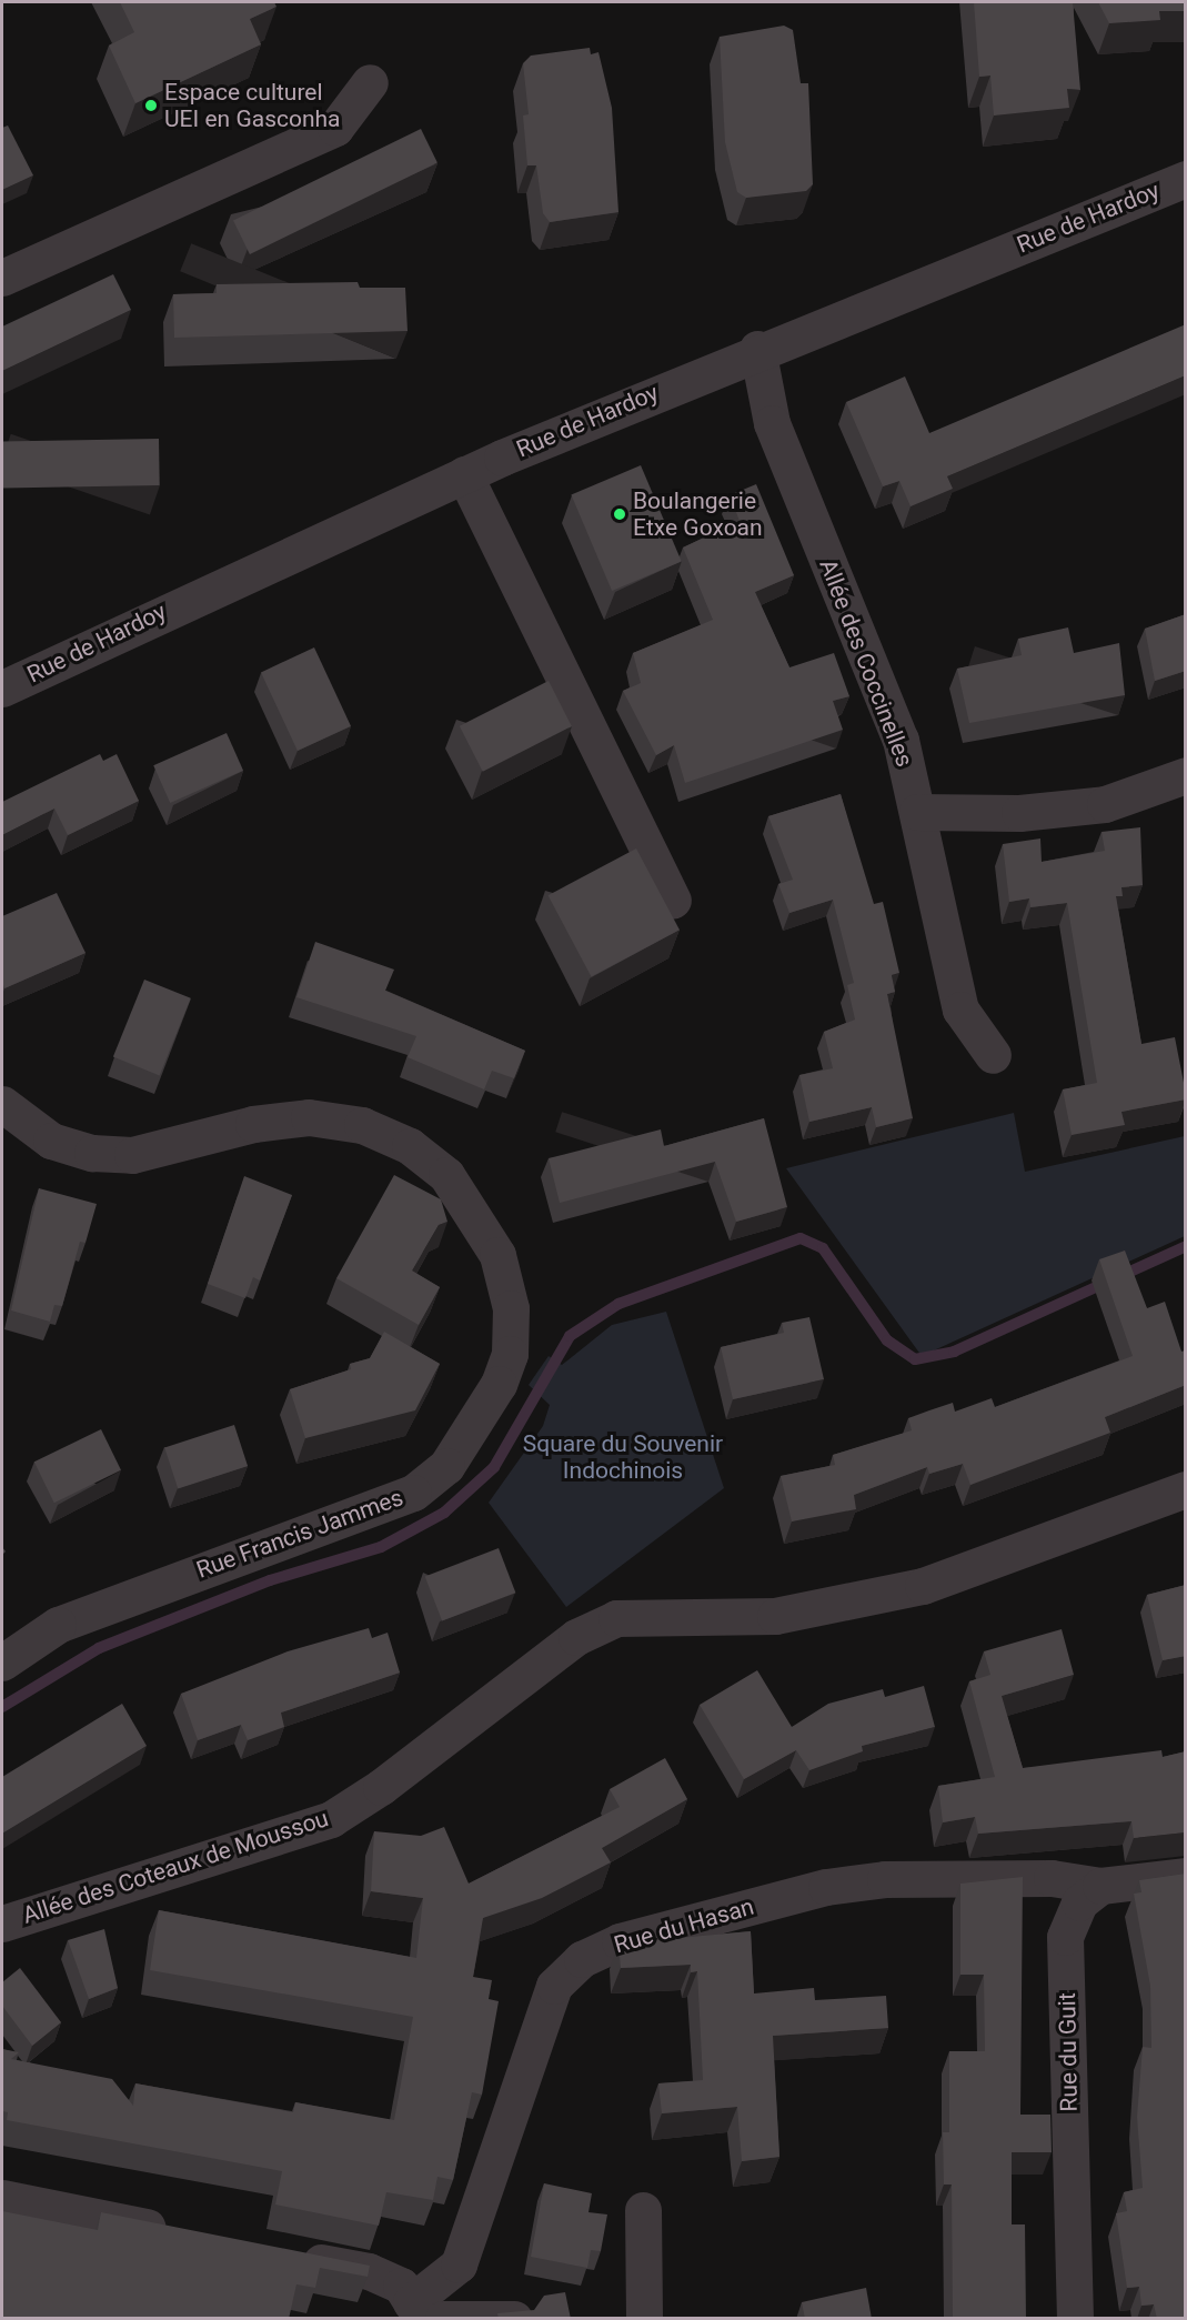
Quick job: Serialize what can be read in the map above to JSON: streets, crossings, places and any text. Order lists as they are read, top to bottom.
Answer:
{
  "streets": {
    "street": [
      "Rue de Hardoy",
      "Allée des Coccinelles",
      "Rue Francis Jammes",
      "Allée des Coteaux de Moussou",
      "Rue du Hasan",
      "Rue du Guit"
    ]
  },
  "crossings": [
    ["Rue de Hardoy", "Allée des Coccinelles"],
    ["Rue du Hasan", "Rue du Guit"]
  ],
  "parks": ["Square du Souvenir Indochinois"],
  "places": ["Espace culturel UEI en Gasconha", "Boulangerie Etxe Goxoan"]
}
